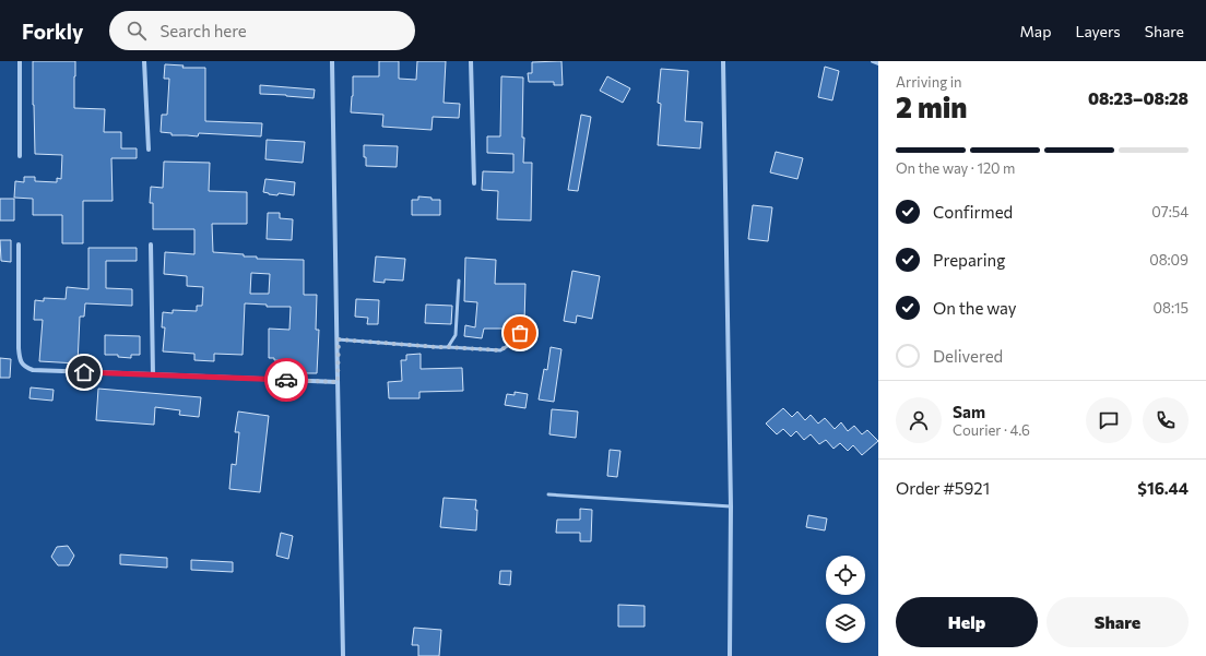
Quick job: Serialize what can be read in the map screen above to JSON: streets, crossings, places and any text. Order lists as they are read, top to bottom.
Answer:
{
  "page": {
    "header": "Forkly",
    "search": "Search here",
    "nav": ["Map", "Layers", "Share"],
    "heading": ["2 min", "Arriving in", "08:23–08:28"],
    "panel": [
      "Sam",
      "Courier · 4.6",
      "Order #5921",
      "$16.44"
    ],
    "bar": "On the way · 120 m",
    "list": [
      ["Confirmed", "07:54"],
      ["Preparing", "08:09"],
      ["On the way", "08:15"],
      "Delivered"
    ],
    "buttons": ["Help", "Share"]
  }
}
